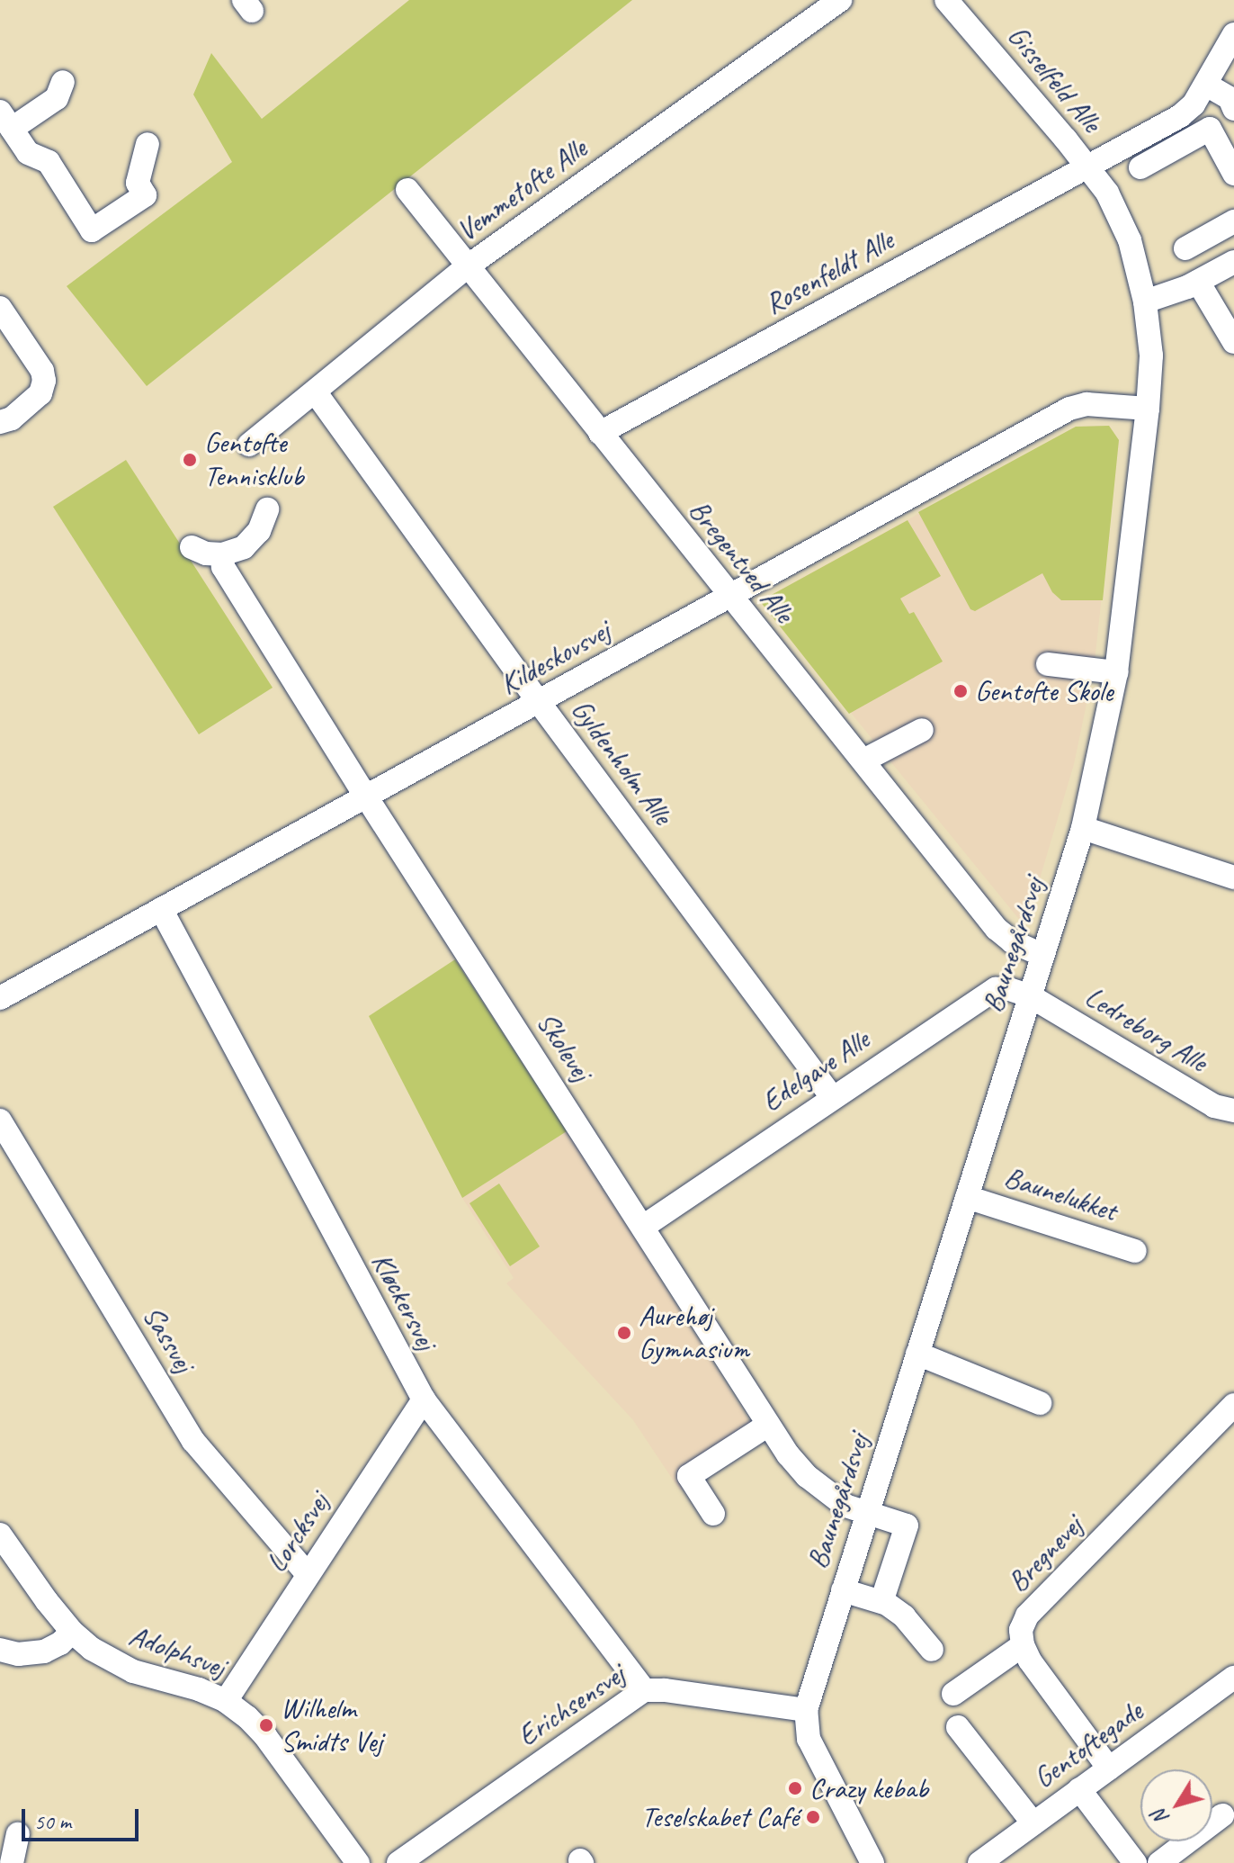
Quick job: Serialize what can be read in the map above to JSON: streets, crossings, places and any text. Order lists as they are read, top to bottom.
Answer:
{
  "streets": {
    "street": [
      "Gisselfeld Alle",
      "Vemmetofte Alle",
      "Rosenfeldt Alle",
      "Bregentved Alle",
      "Kildeskovsvej",
      "Gyldenholm Alle",
      "Baunegårdsvej",
      "Ledreborg Alle",
      "Skolevej",
      "Edelgave Alle",
      "Baunelukket",
      "Kløckersvej",
      "Sassvej",
      "Lorcksvej",
      "Bregnevej",
      "Adolphsvej",
      "Erichsensvej",
      "Gentoftegade"
    ]
  },
  "crossings": [
    ["Gisselfeld Alle", "Rosenfeldt Alle"],
    ["Gisselfeld Alle", "Baunegårdsvej"],
    ["Vemmetofte Alle", "Bregentved Alle"],
    ["Vemmetofte Alle", "Gyldenholm Alle"],
    ["Rosenfeldt Alle", "Bregentved Alle"],
    ["Rosenfeldt Alle", "Baunegårdsvej"],
    ["Bregentved Alle", "Kildeskovsvej"],
    ["Bregentved Alle", "Baunegårdsvej"],
    ["Kildeskovsvej", "Gyldenholm Alle"],
    ["Kildeskovsvej", "Baunegårdsvej"],
    ["Kildeskovsvej", "Skolevej"],
    ["Kildeskovsvej", "Kløckersvej"],
    ["Gyldenholm Alle", "Edelgave Alle"],
    ["Baunegårdsvej", "Ledreborg Alle"],
    ["Baunegårdsvej", "Skolevej"],
    ["Baunegårdsvej", "Edelgave Alle"],
    ["Baunegårdsvej", "Baunelukket"],
    ["Baunegårdsvej", "Erichsensvej"],
    ["Ledreborg Alle", "Edelgave Alle"],
    ["Skolevej", "Edelgave Alle"],
    ["Kløckersvej", "Lorcksvej"],
    ["Kløckersvej", "Erichsensvej"],
    ["Sassvej", "Lorcksvej"],
    ["Lorcksvej", "Adolphsvej"]
  ],
  "places": [
    "Gentofte Tennisklub",
    "Gentofte Skole",
    "Aurehøj Gymnasium",
    "Wilhelm Smidts Vej",
    "Crazy kebab",
    "Teselskabet Café"
  ],
  "scale_bar": "50 m",
  "north": "bottom left"
}
